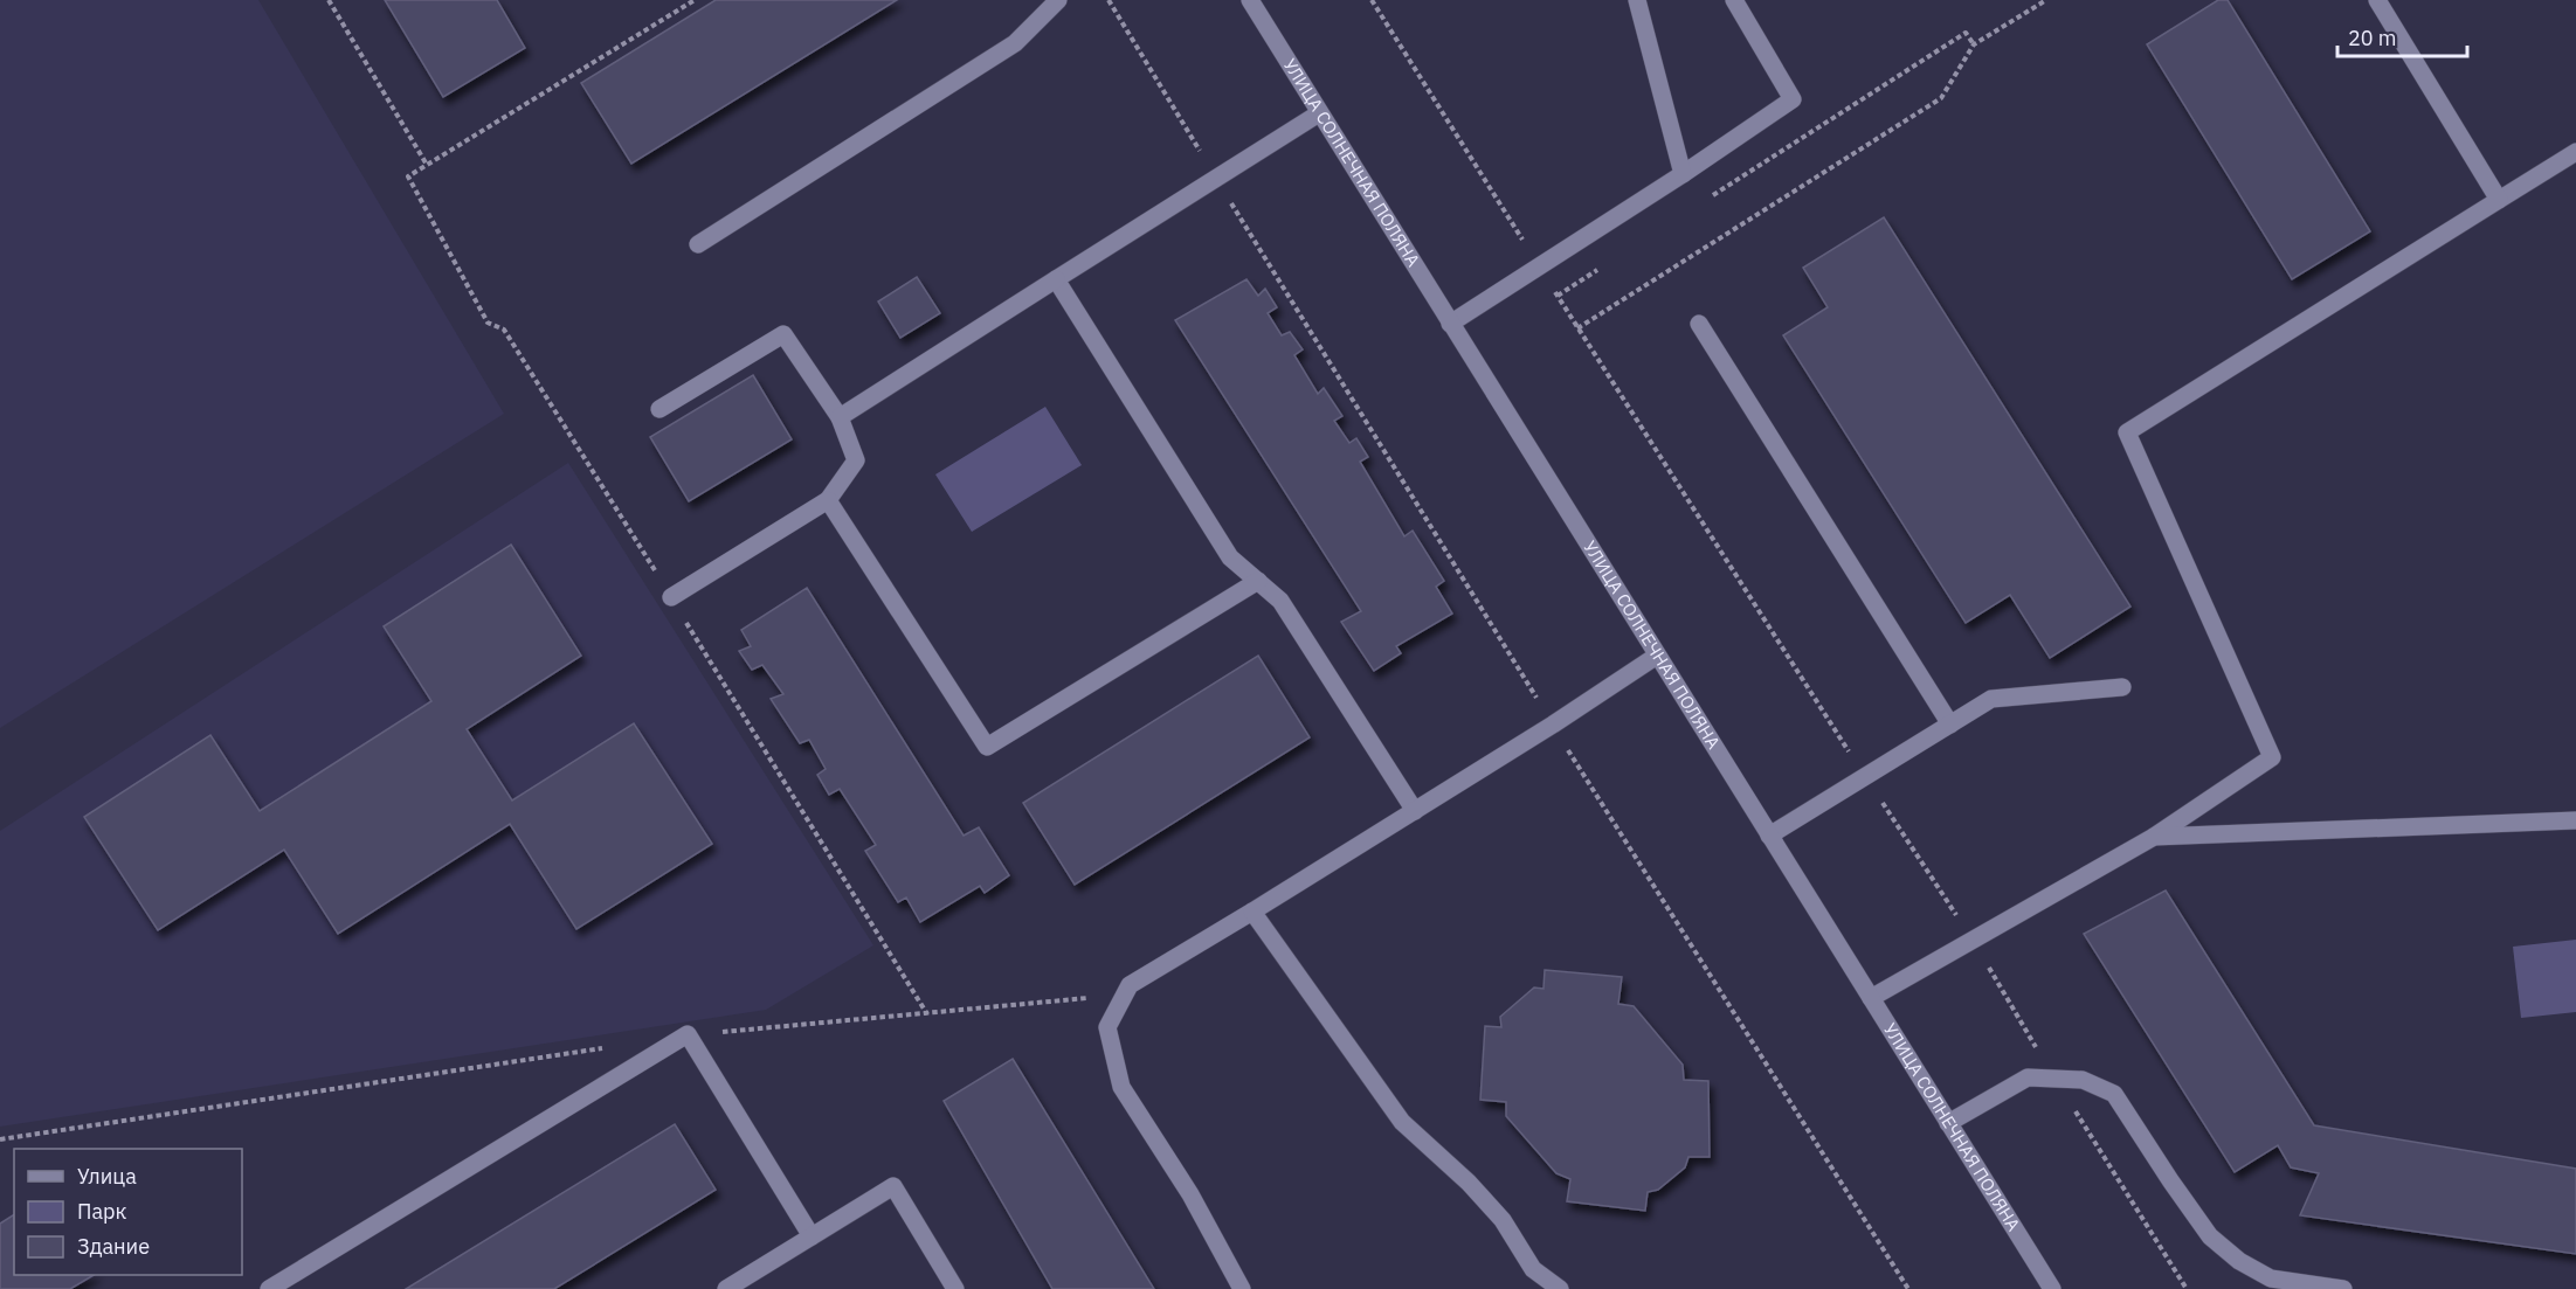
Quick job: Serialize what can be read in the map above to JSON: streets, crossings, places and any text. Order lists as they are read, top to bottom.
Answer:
{
  "streets": {
    "street": ["УЛИЦА СОЛНЕЧНАЯ ПОЛЯНА"]
  },
  "legend": ["Улица", "Парк", "Здание"],
  "scale_bar": "20 m"
}
